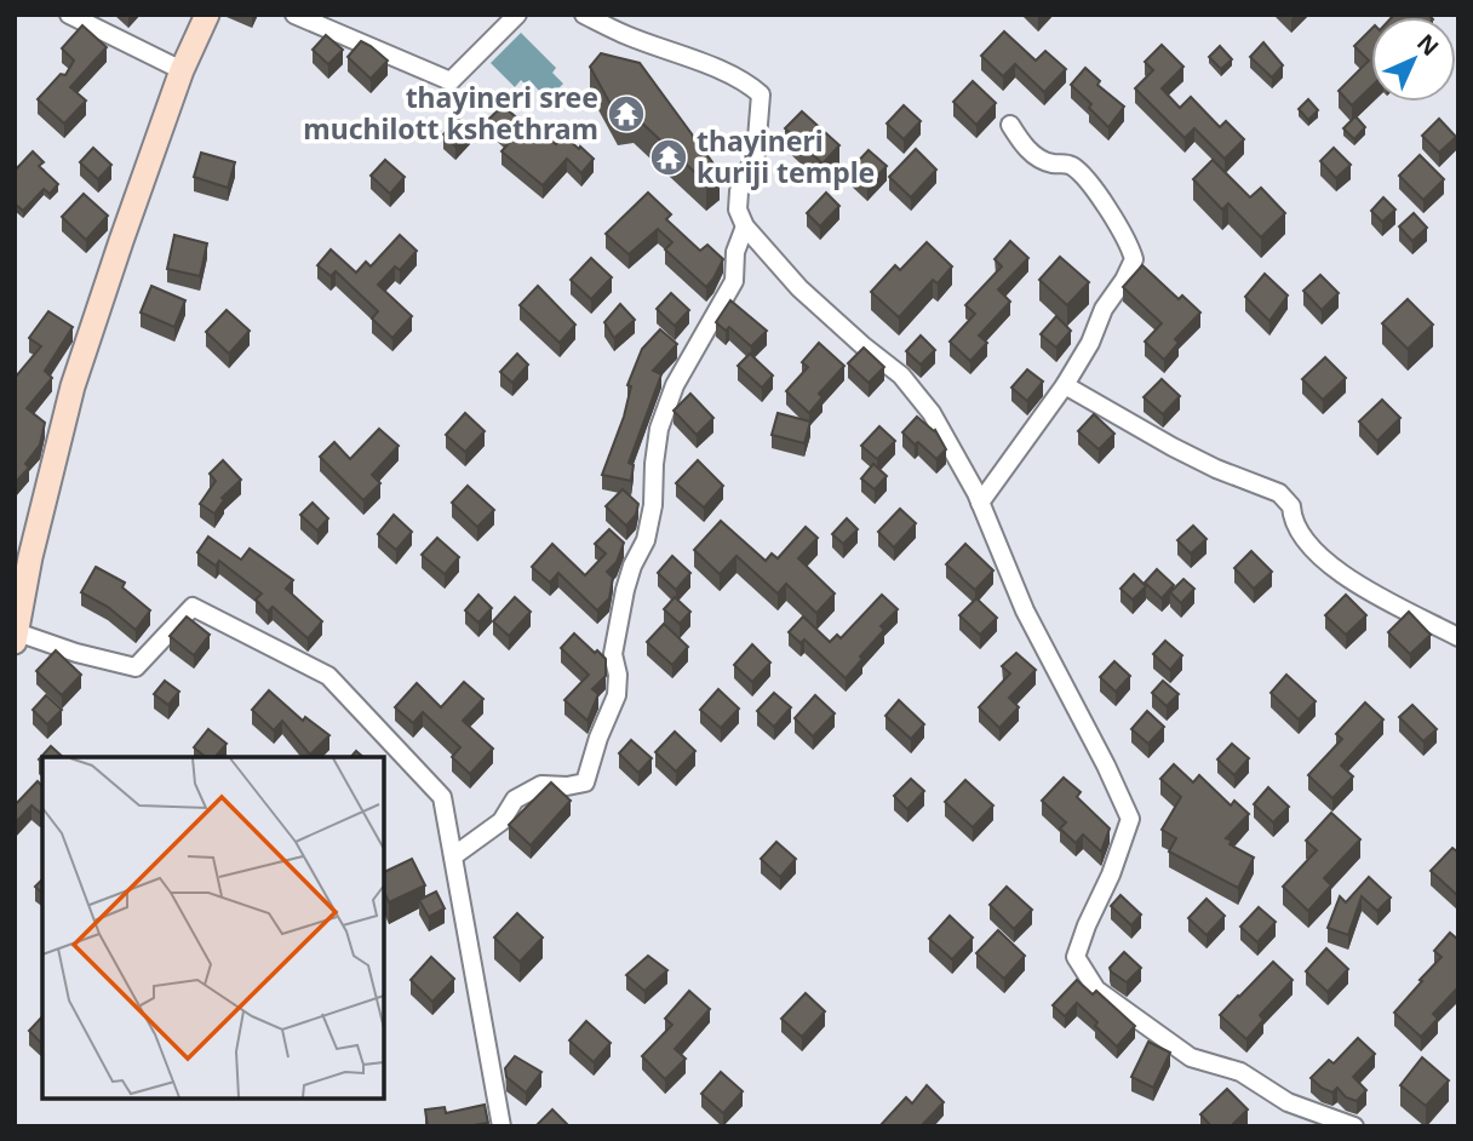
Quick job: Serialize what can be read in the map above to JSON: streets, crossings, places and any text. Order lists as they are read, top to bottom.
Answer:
{
  "places": {
    "temple": ["thayineri sree muchilott kshethram", "thayineri kuriji temple"]
  },
  "north": "top right"
}
